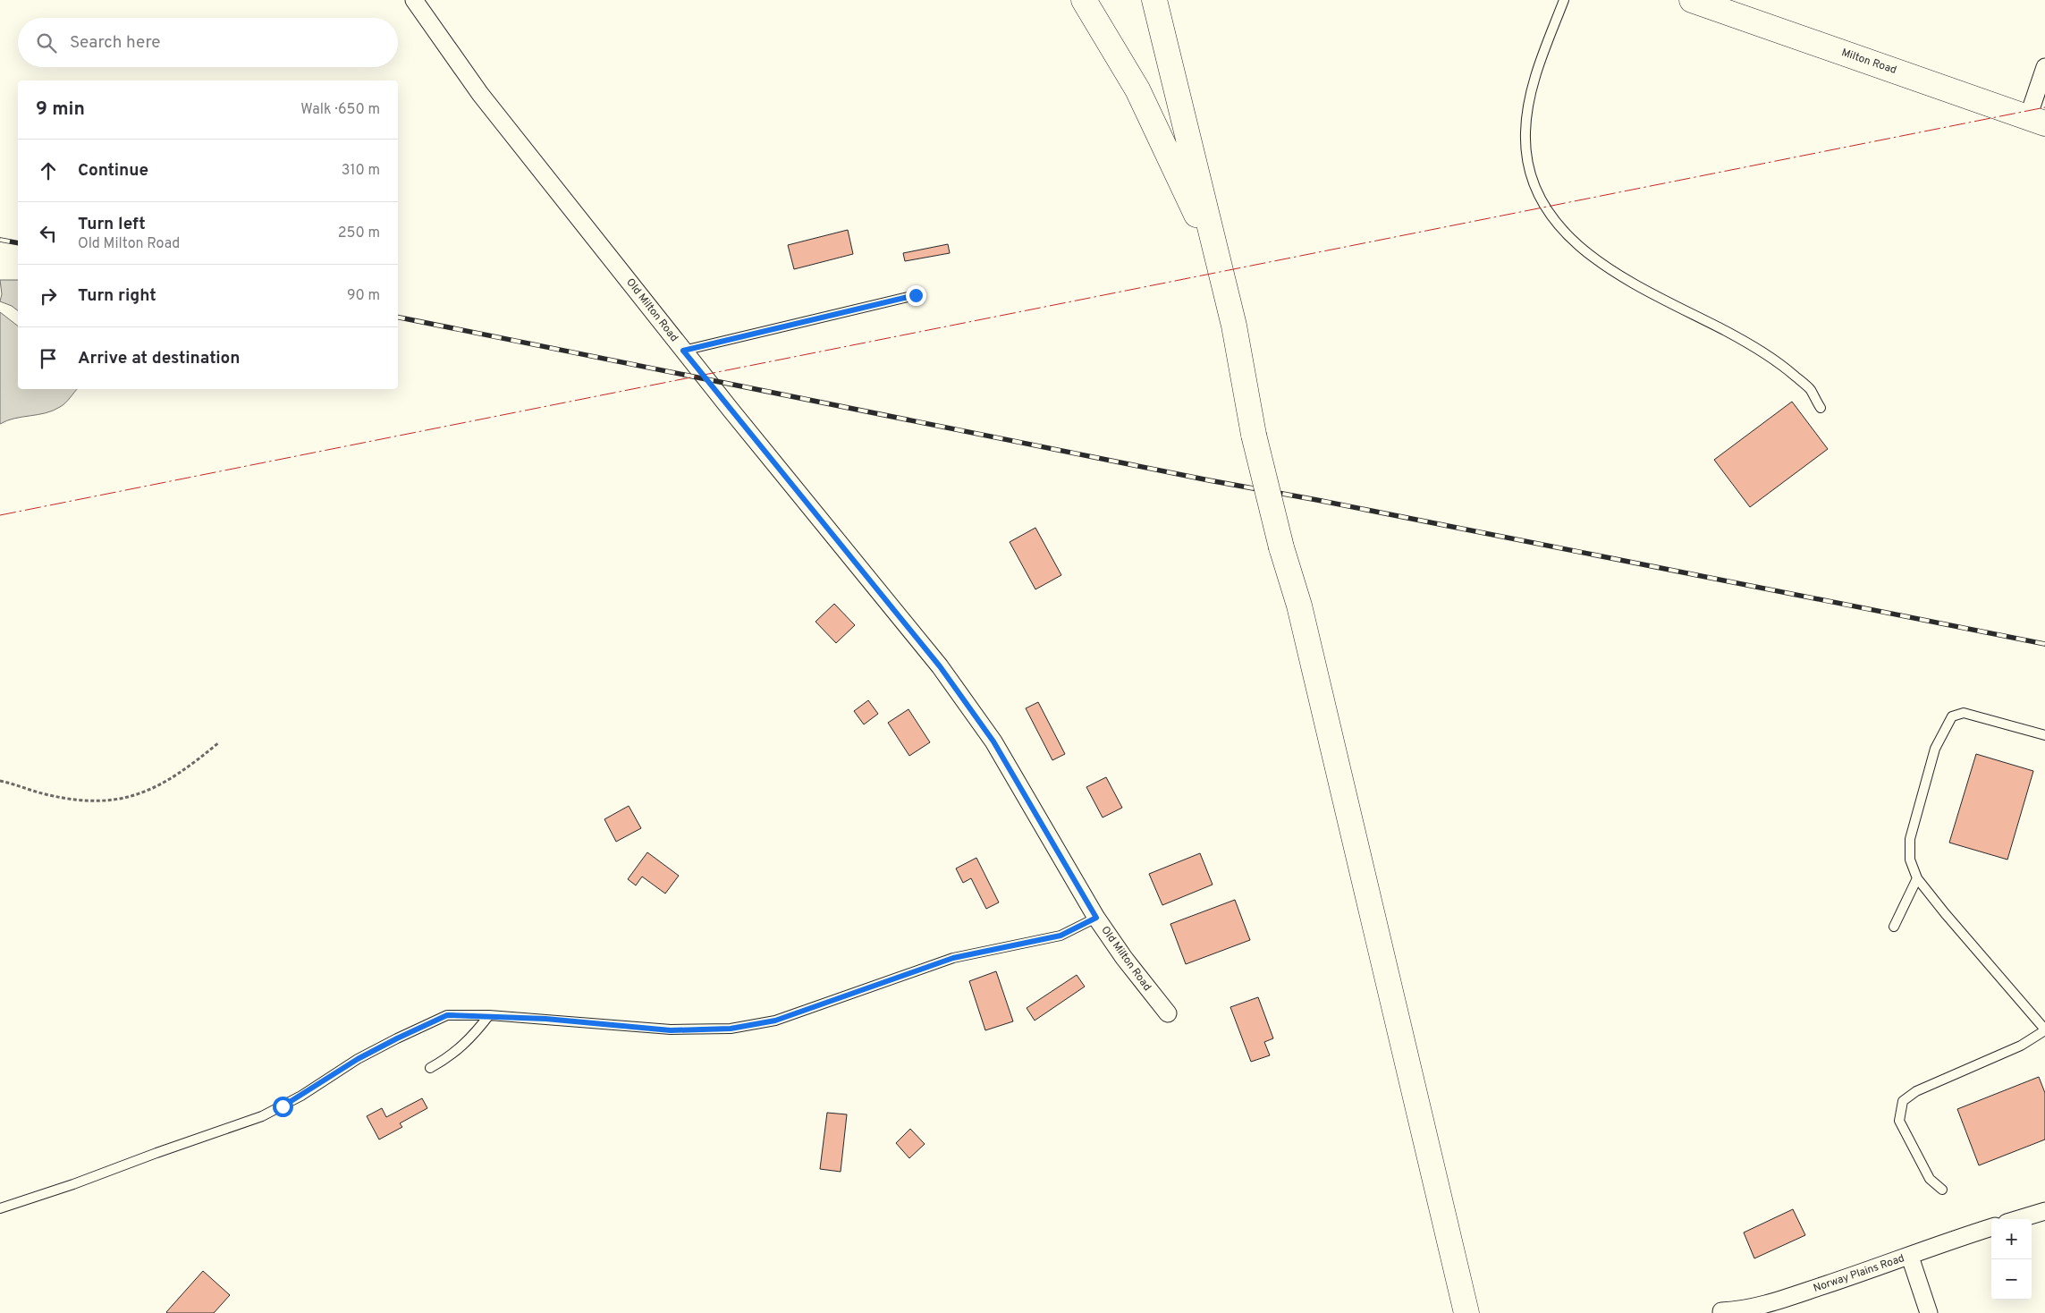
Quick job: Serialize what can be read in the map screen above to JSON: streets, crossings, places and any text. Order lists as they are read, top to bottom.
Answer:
{
  "streets": {
    "main road": ["Milton Road"],
    "street": ["Old Milton Road", "Norway Plains Road"]
  },
  "page": {
    "search": "Search here",
    "heading": ["9 min", "Walk · 650 m"],
    "list": [
      ["Continue", "310 m"],
      ["Turn left", "Old Milton Road", "250 m"],
      ["Turn right", "90 m"],
      "Arrive at destination"
    ],
    "map_buttons": ["+", "−"]
  }
}
